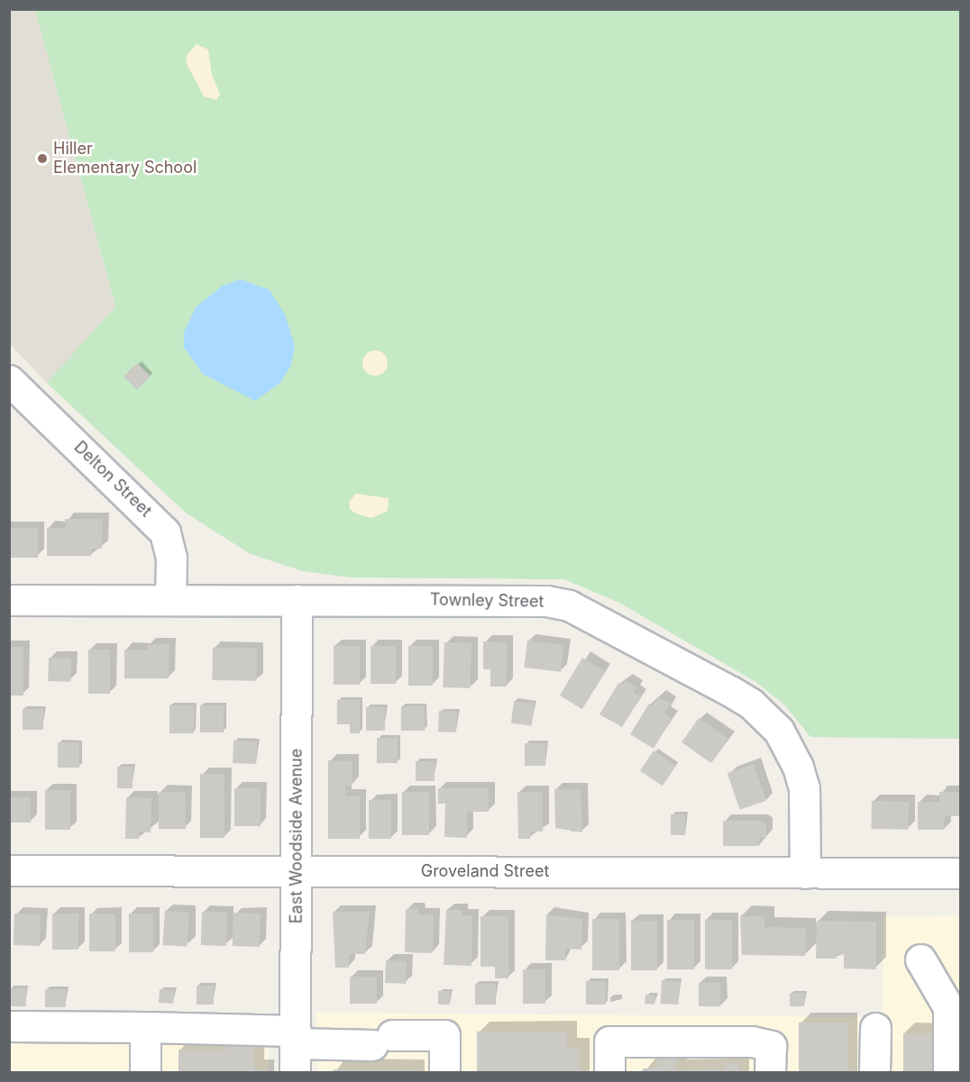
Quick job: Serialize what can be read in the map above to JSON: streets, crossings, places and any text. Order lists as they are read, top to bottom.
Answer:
{
  "streets": {
    "street": [
      "Delton Street",
      "Townley Street",
      "East Woodside Avenue",
      "Groveland Street"
    ]
  },
  "crossings": [
    ["Delton Street", "Townley Street"],
    ["Townley Street", "East Woodside Avenue"],
    ["Townley Street", "Groveland Street"],
    ["East Woodside Avenue", "Groveland Street"]
  ],
  "places": ["Hiller Elementary School"]
}
